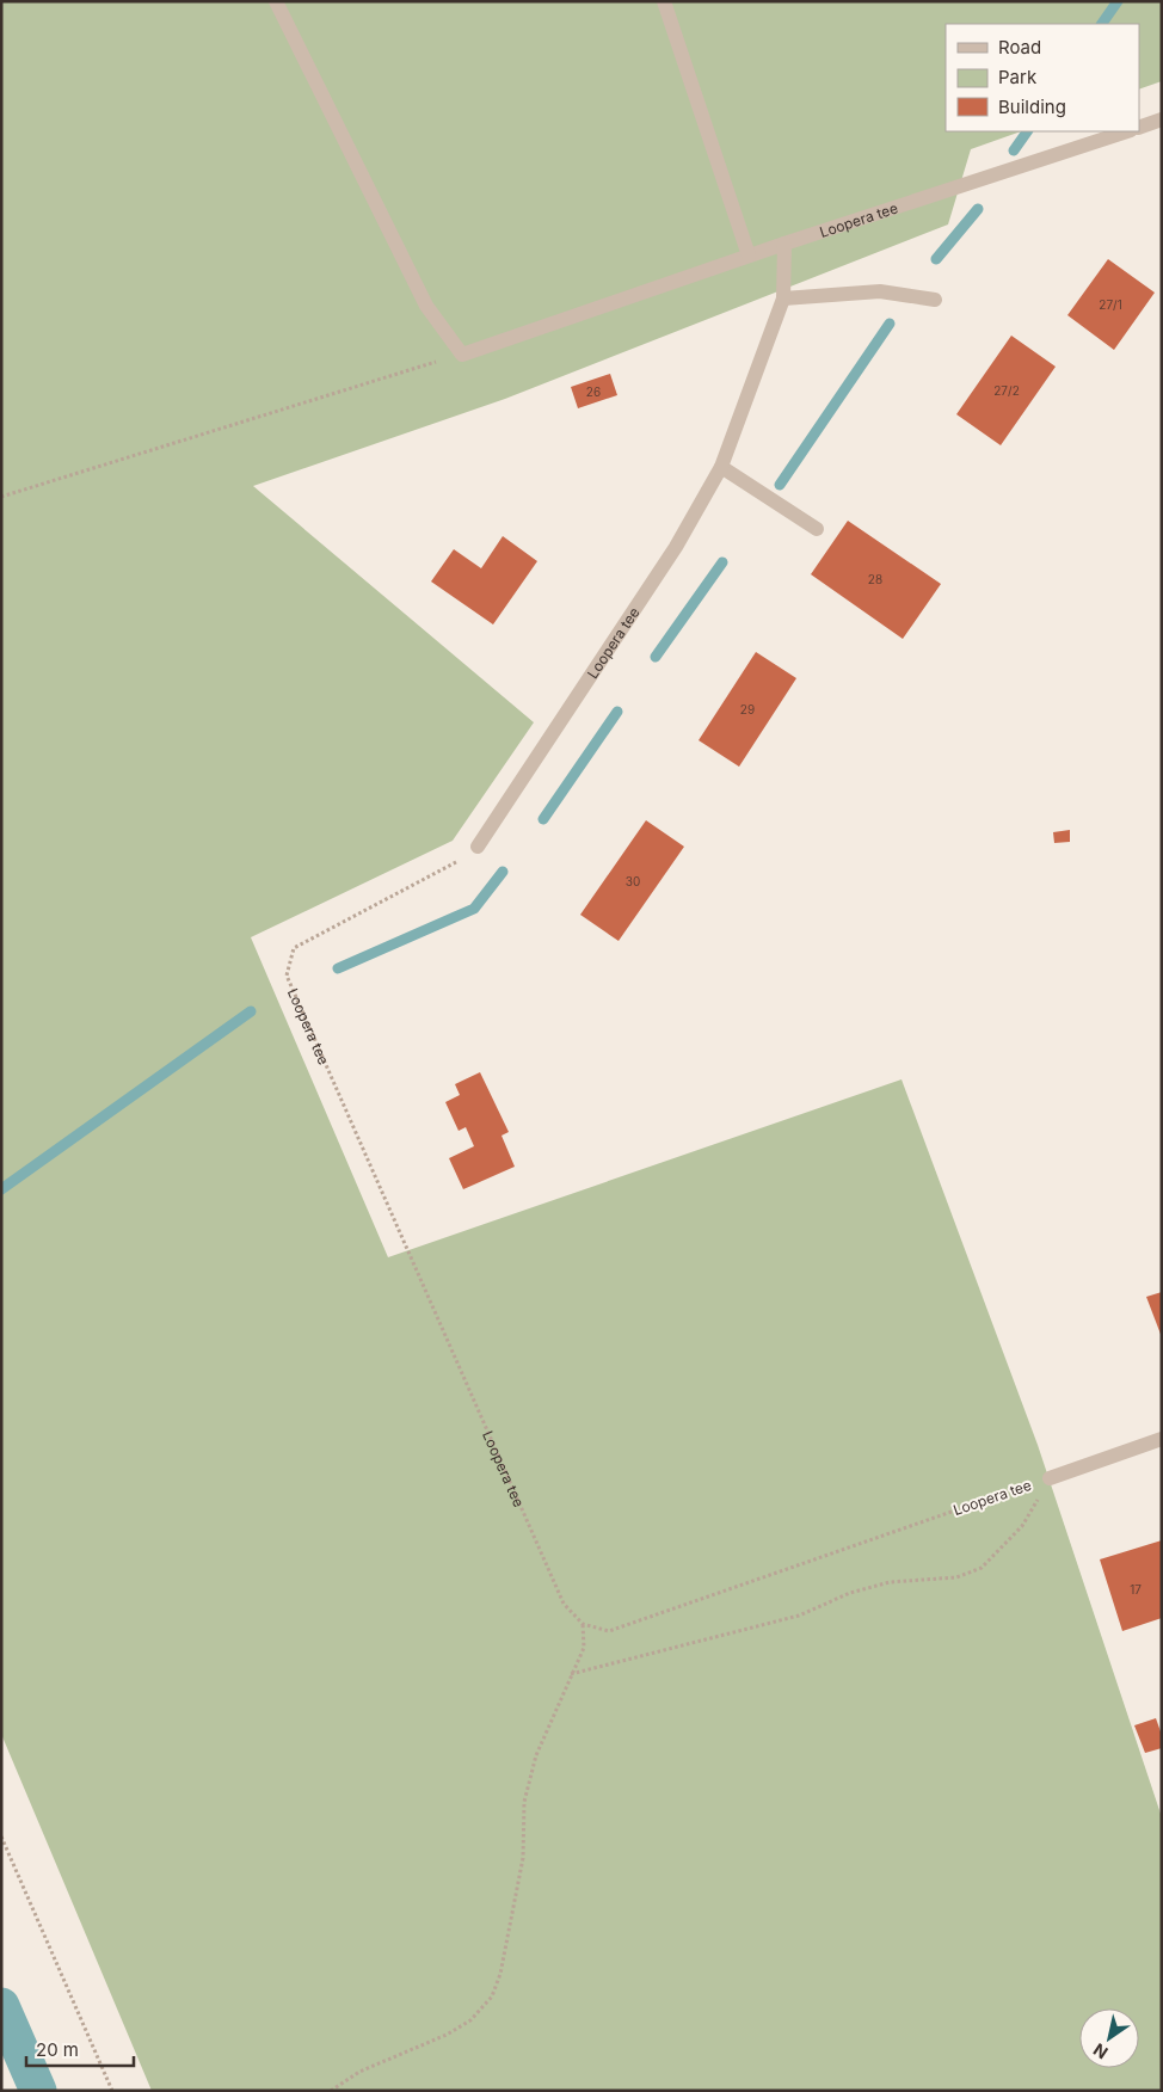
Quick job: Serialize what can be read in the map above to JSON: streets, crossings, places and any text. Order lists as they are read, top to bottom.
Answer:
{
  "streets": {
    "street": ["Loopera tee"]
  },
  "house_numbers": [
    "27/1",
    "27/2",
    "26",
    "28",
    "29",
    "30",
    "17"
  ],
  "legend": ["Road", "Park", "Building"],
  "scale_bar": "20 m",
  "north": "bottom left"
}
